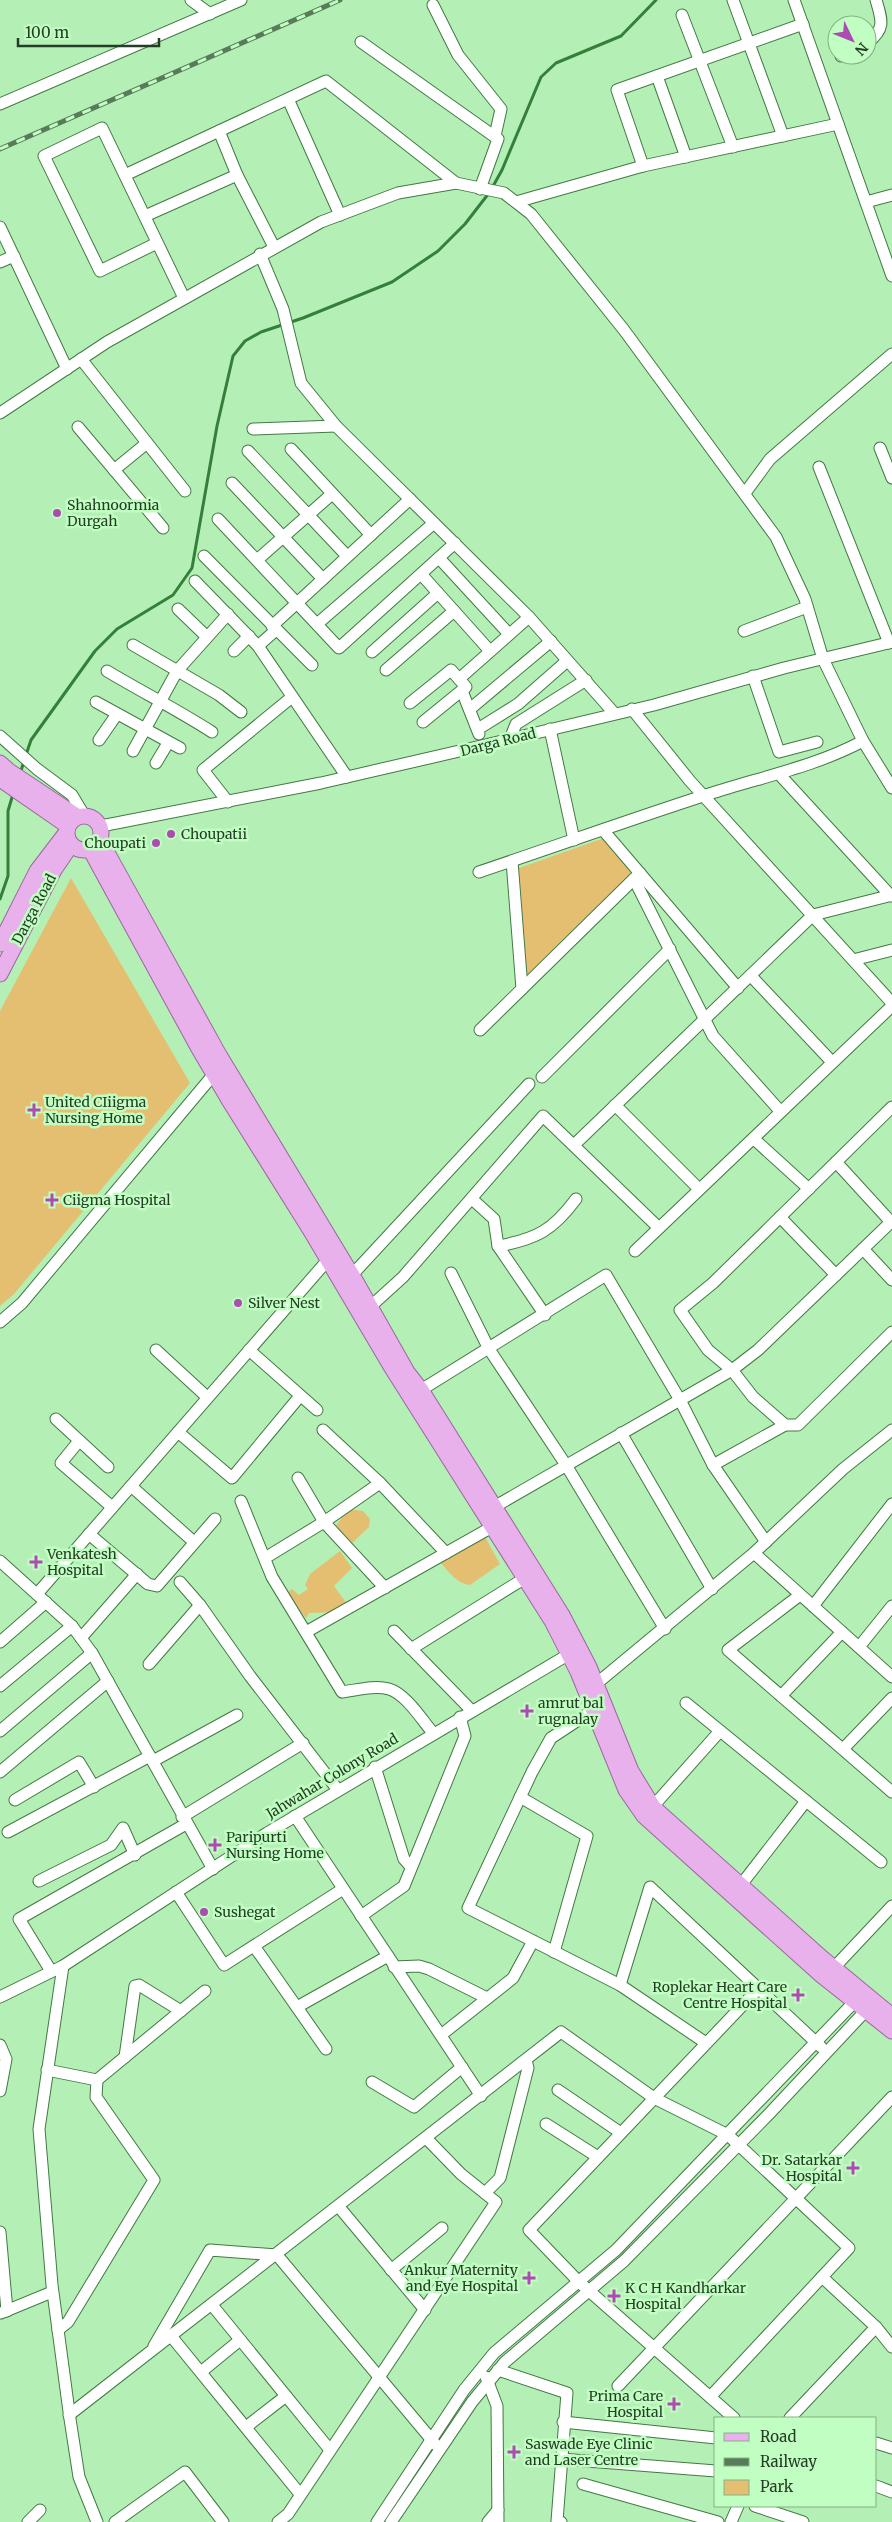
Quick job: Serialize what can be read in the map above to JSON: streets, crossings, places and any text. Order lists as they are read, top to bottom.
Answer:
{
  "streets": {
    "main road": ["Darga Road"],
    "street": ["Jahwahar Colony Road"]
  },
  "places": {
    "other": [
      "Shahnoormia Durgah",
      "Choupatii",
      "Choupati",
      "Silver Nest",
      "Sushegat"
    ],
    "health": [
      "United CIiigma Nursing Home",
      "Ciigma Hospital",
      "Venkatesh Hospital",
      "amrut bal rugnalay",
      "Paripurti Nursing Home",
      "Roplekar Heart Care Centre Hospital",
      "Dr. Satarkar Hospital",
      "Ankur Maternity and Eye Hospital",
      "K C H Kandharkar Hospital",
      "Prima Care Hospital",
      "Saswade Eye Clinic and Laser Centre"
    ]
  },
  "legend": ["Road", "Railway", "Park"],
  "scale_bar": "100 m",
  "north": "bottom right"
}
